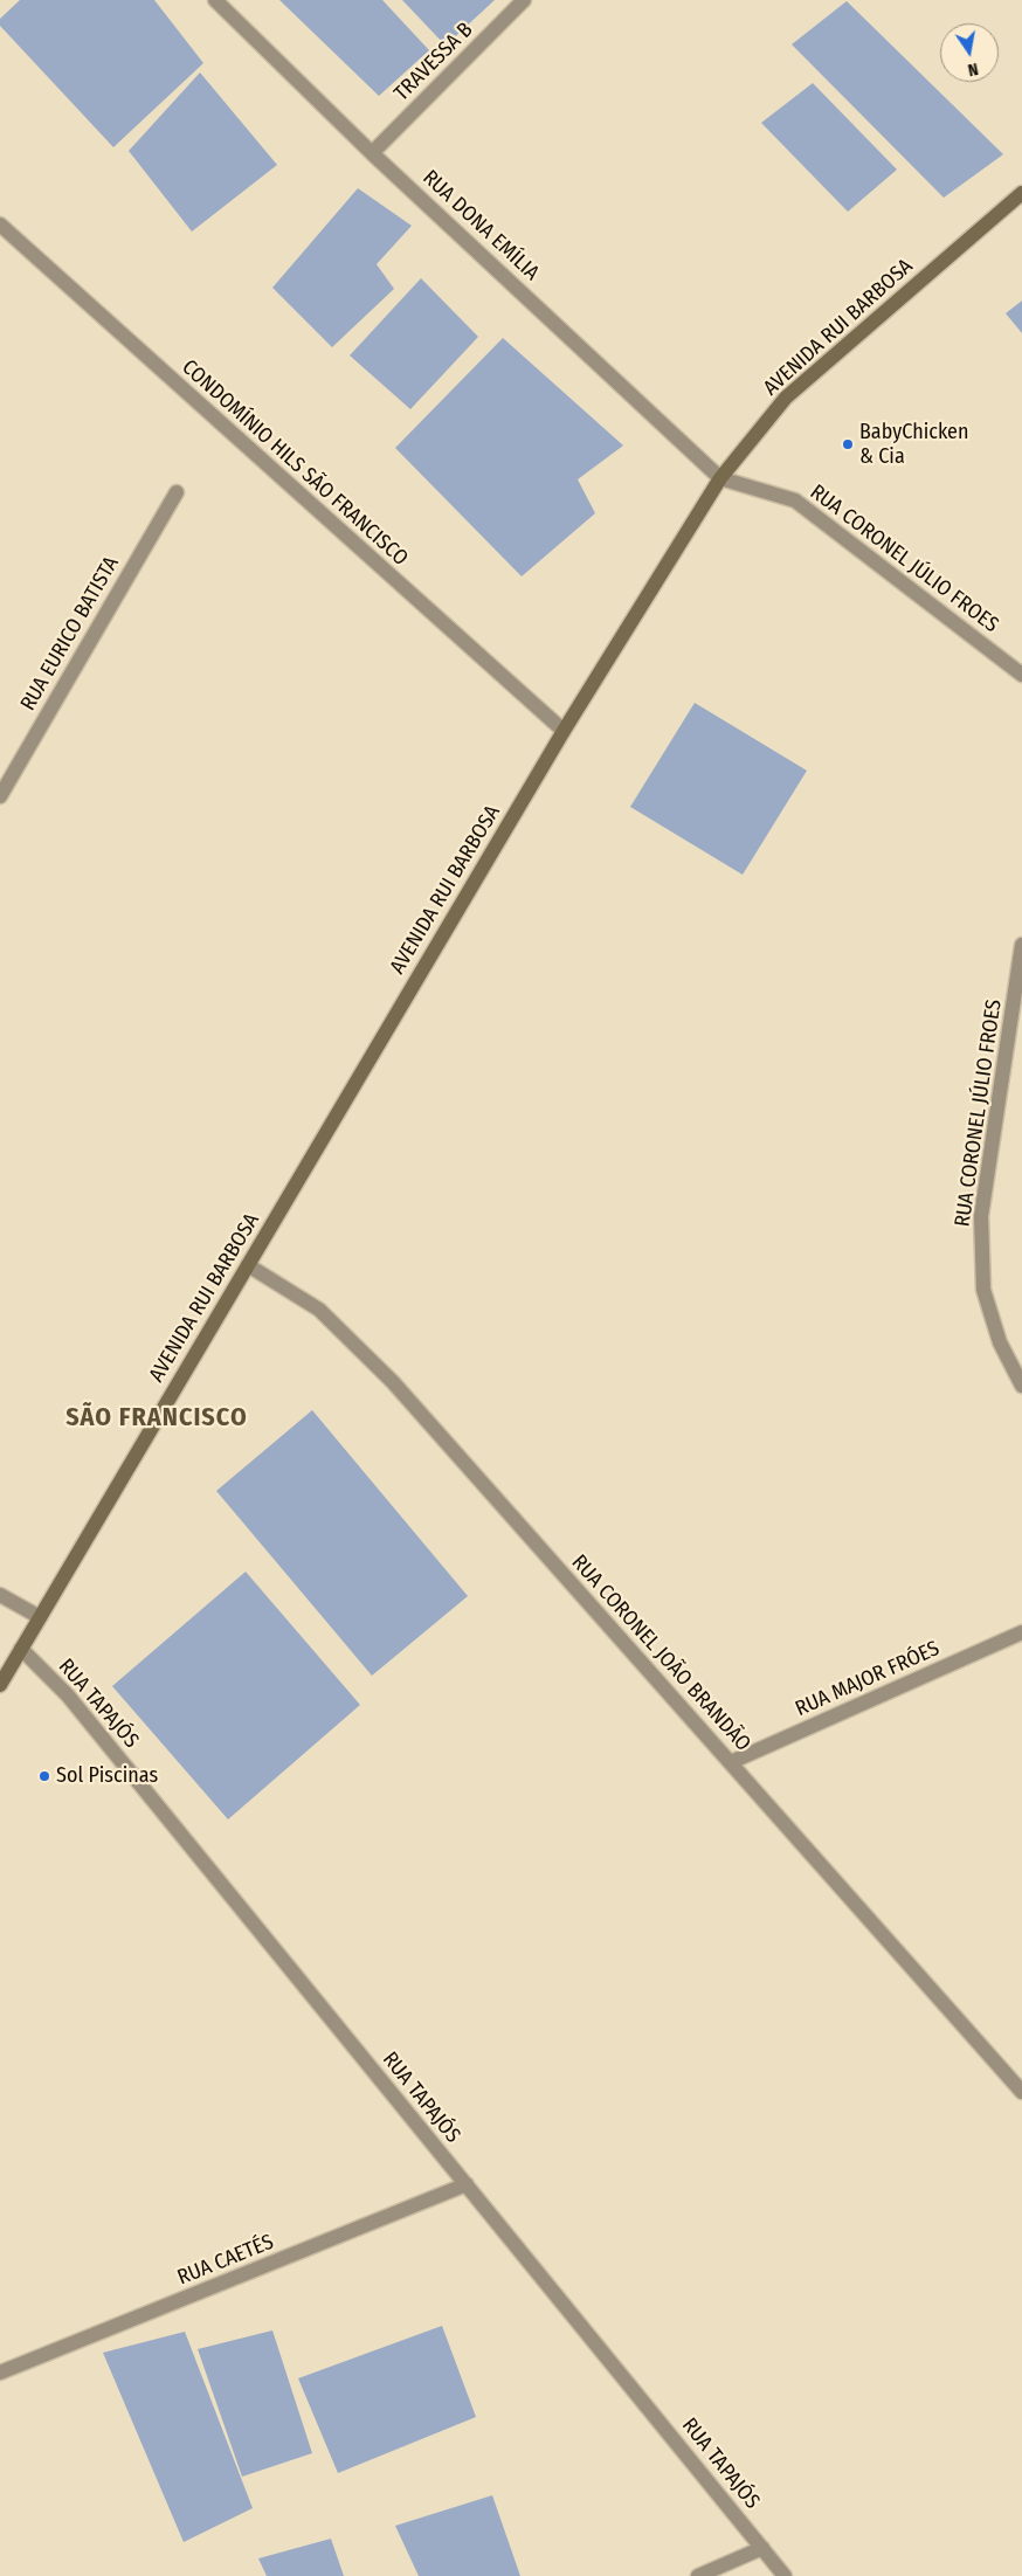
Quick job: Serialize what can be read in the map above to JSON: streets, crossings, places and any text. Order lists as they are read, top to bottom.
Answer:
{
  "streets": {
    "main road": ["AVENIDA RUI BARBOSA"],
    "street": [
      "TRAVESSA B",
      "RUA DONA EMÍLIA",
      "CONDOMÍNIO HILS SÃO FRANCISCO",
      "RUA CORONEL JÚLIO FROES",
      "RUA EURICO BATISTA",
      "RUA CORONEL JOÃO BRANDÃO",
      "RUA MAJOR FRÓES",
      "RUA TAPAJÓS",
      "RUA CAETÉS"
    ]
  },
  "crossings": [
    ["TRAVESSA B", "RUA DONA EMÍLIA"],
    ["RUA DONA EMÍLIA", "AVENIDA RUI BARBOSA"],
    ["RUA DONA EMÍLIA", "RUA CORONEL JÚLIO FROES"],
    ["AVENIDA RUI BARBOSA", "CONDOMÍNIO HILS SÃO FRANCISCO"],
    ["AVENIDA RUI BARBOSA", "RUA CORONEL JÚLIO FROES"],
    ["AVENIDA RUI BARBOSA", "RUA CORONEL JOÃO BRANDÃO"],
    ["AVENIDA RUI BARBOSA", "RUA TAPAJÓS"],
    ["RUA CORONEL JOÃO BRANDÃO", "RUA MAJOR FRÓES"],
    ["RUA TAPAJÓS", "RUA CAETÉS"]
  ],
  "districts": ["SÃO FRANCISCO"],
  "places": ["BabyChicken & Cia", "Sol Piscinas"],
  "north": "bottom"
}
